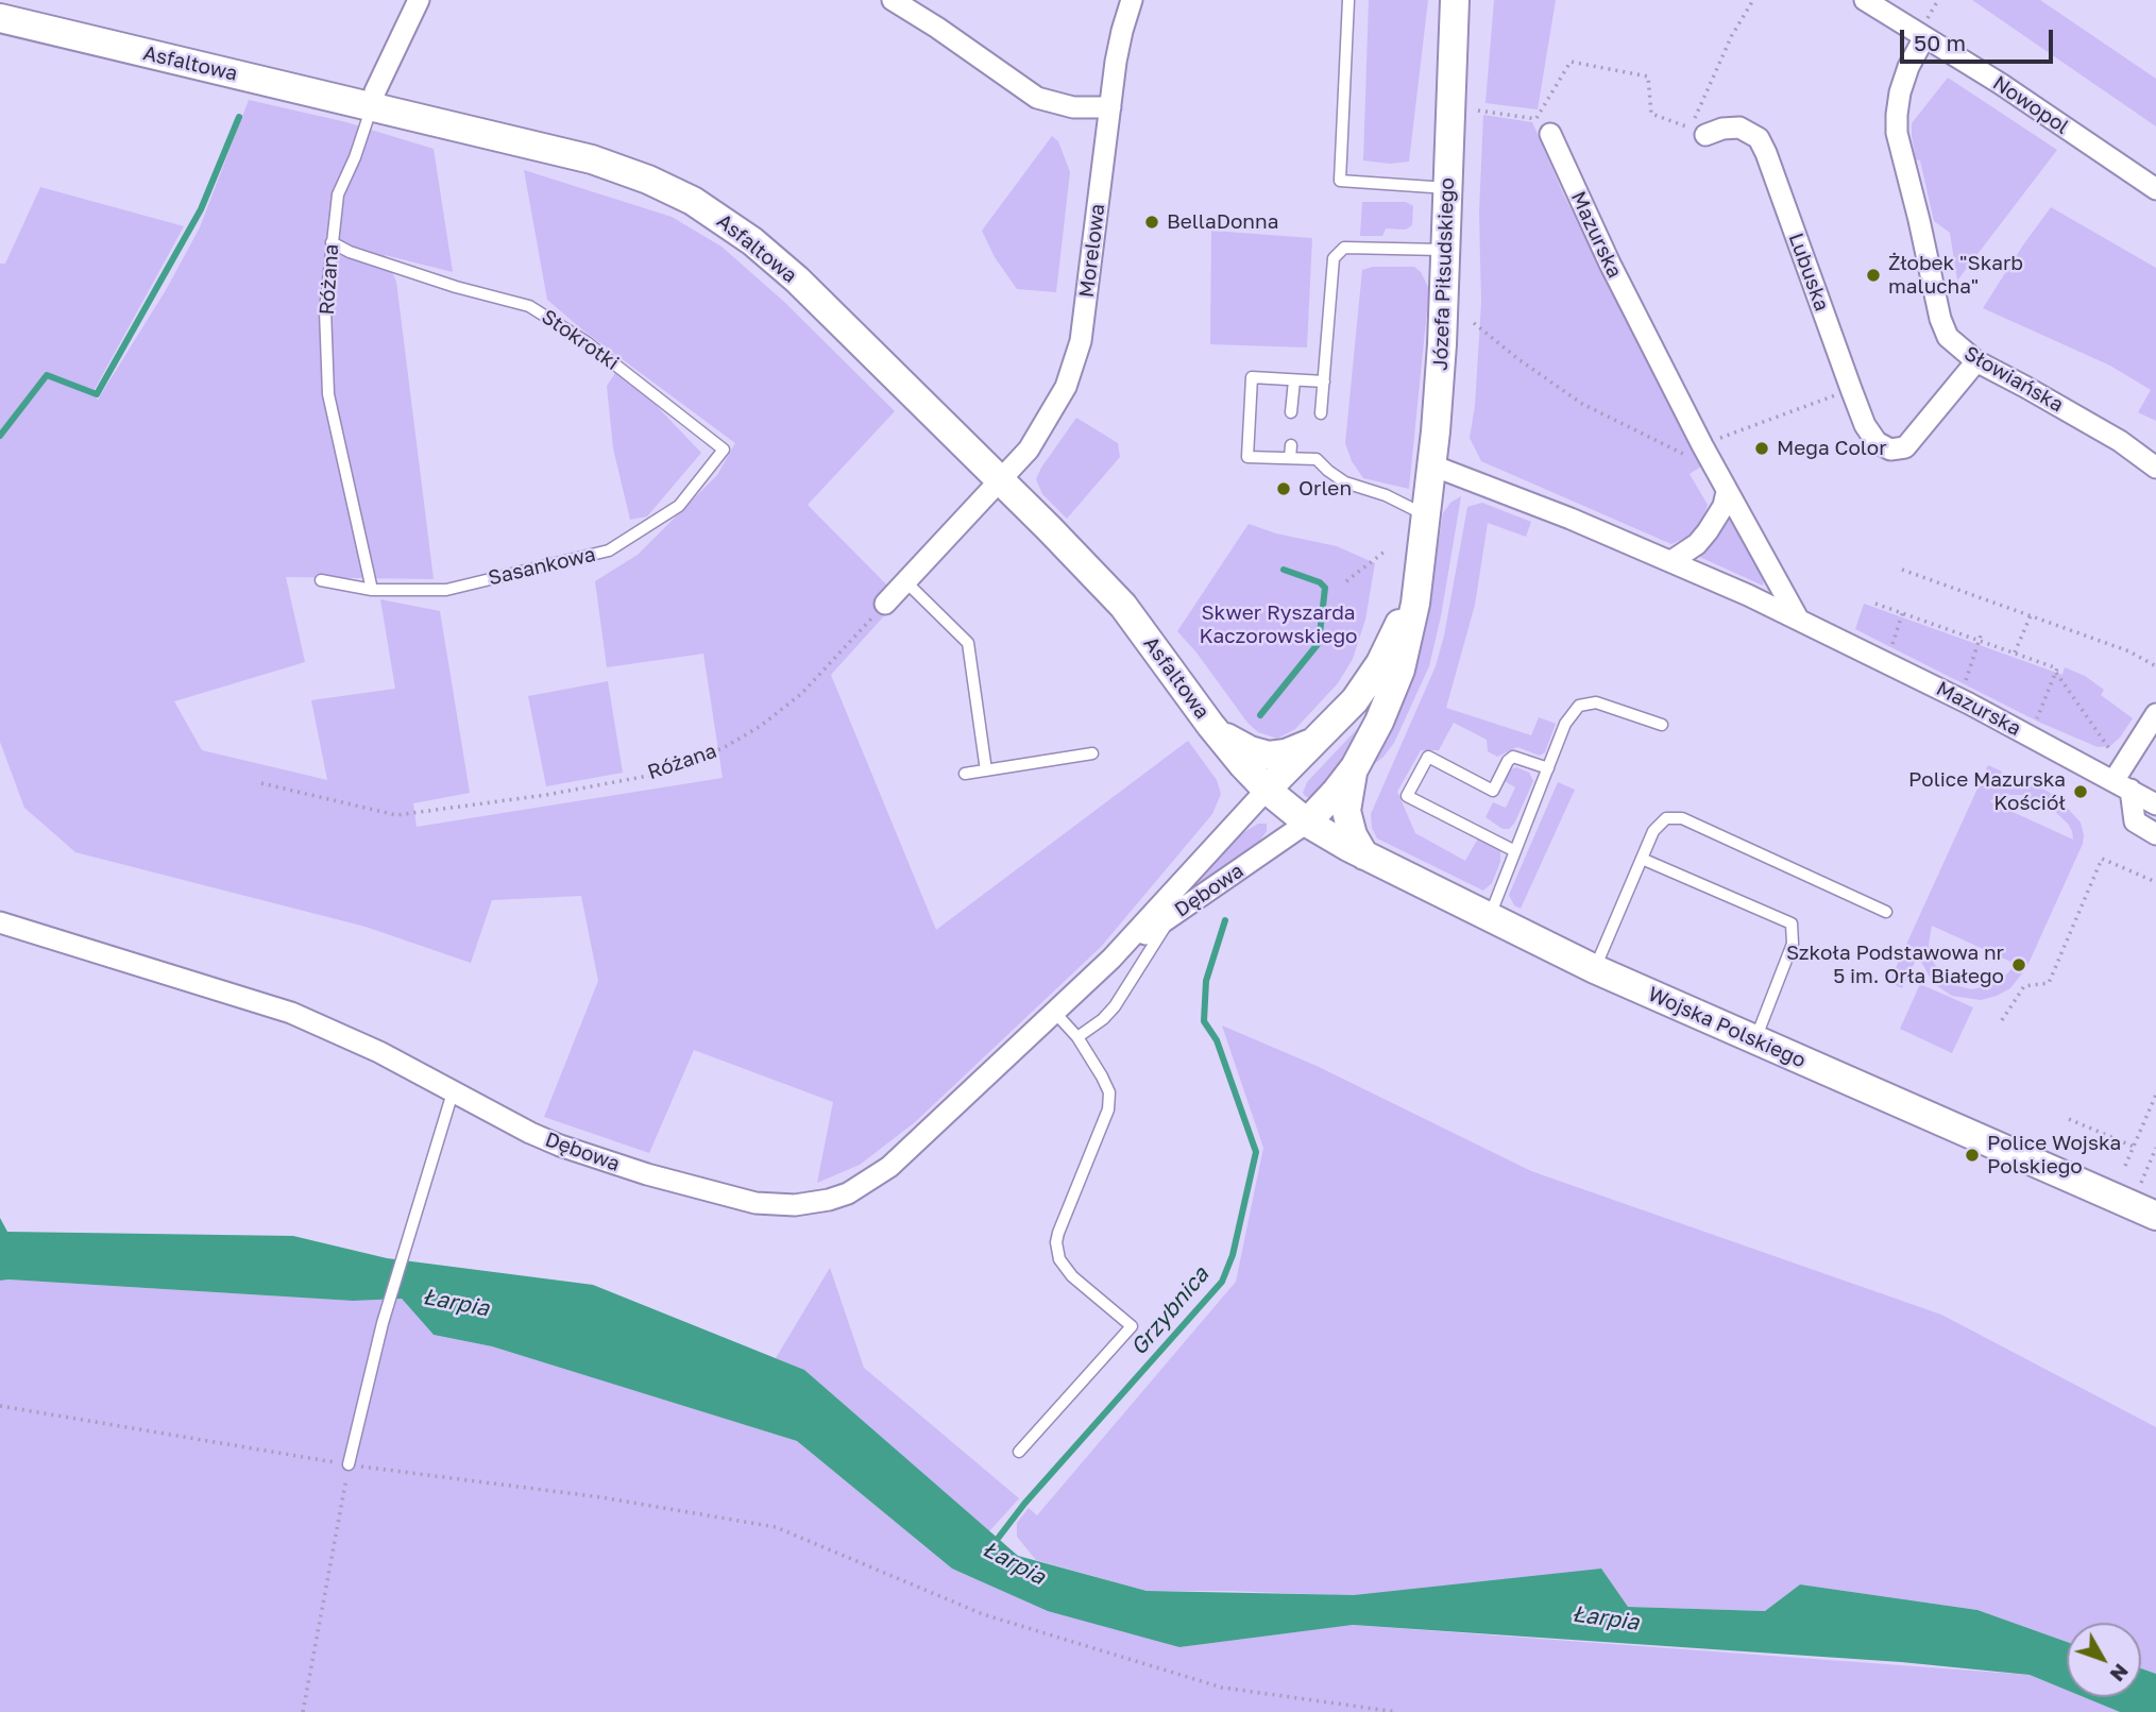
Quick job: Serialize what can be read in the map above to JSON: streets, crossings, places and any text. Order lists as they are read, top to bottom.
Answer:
{
  "streets": {
    "street": [
      "Asfaltowa",
      "Nowopol",
      "Mazurska",
      "Morelowa",
      "Lubuska",
      "Józefa Piłsudskiego",
      "Słowiańska",
      "Dębowa",
      "Wojska Polskiego"
    ],
    "lane": ["Różana", "Stokrotki", "Sasankowa"]
  },
  "crossings": [
    ["Asfaltowa", "Morelowa"],
    ["Asfaltowa", "Józefa Piłsudskiego"],
    ["Asfaltowa", "Różana"],
    ["Asfaltowa", "Dębowa"],
    ["Asfaltowa", "Wojska Polskiego"],
    ["Nowopol", "Słowiańska"],
    ["Mazurska", "Józefa Piłsudskiego"],
    ["Lubuska", "Słowiańska"],
    ["Józefa Piłsudskiego", "Dębowa"],
    ["Józefa Piłsudskiego", "Wojska Polskiego"],
    ["Różana", "Stokrotki"],
    ["Różana", "Sasankowa"],
    ["Stokrotki", "Sasankowa"],
    ["Dębowa", "Wojska Polskiego"]
  ],
  "water": ["Łarpia", "Grzybnica"],
  "parks": ["Skwer Ryszarda Kaczorowskiego"],
  "places": [
    "BellaDonna",
    "Żłobek \"Skarb malucha\"",
    "Mega Color",
    "Orlen",
    "Police Mazurska Kościół",
    "Szkoła Podstawowa nr 5 im. Orła Białego",
    "Police Wojska Polskiego"
  ],
  "scale_bar": "50 m",
  "north": "bottom right"
}
